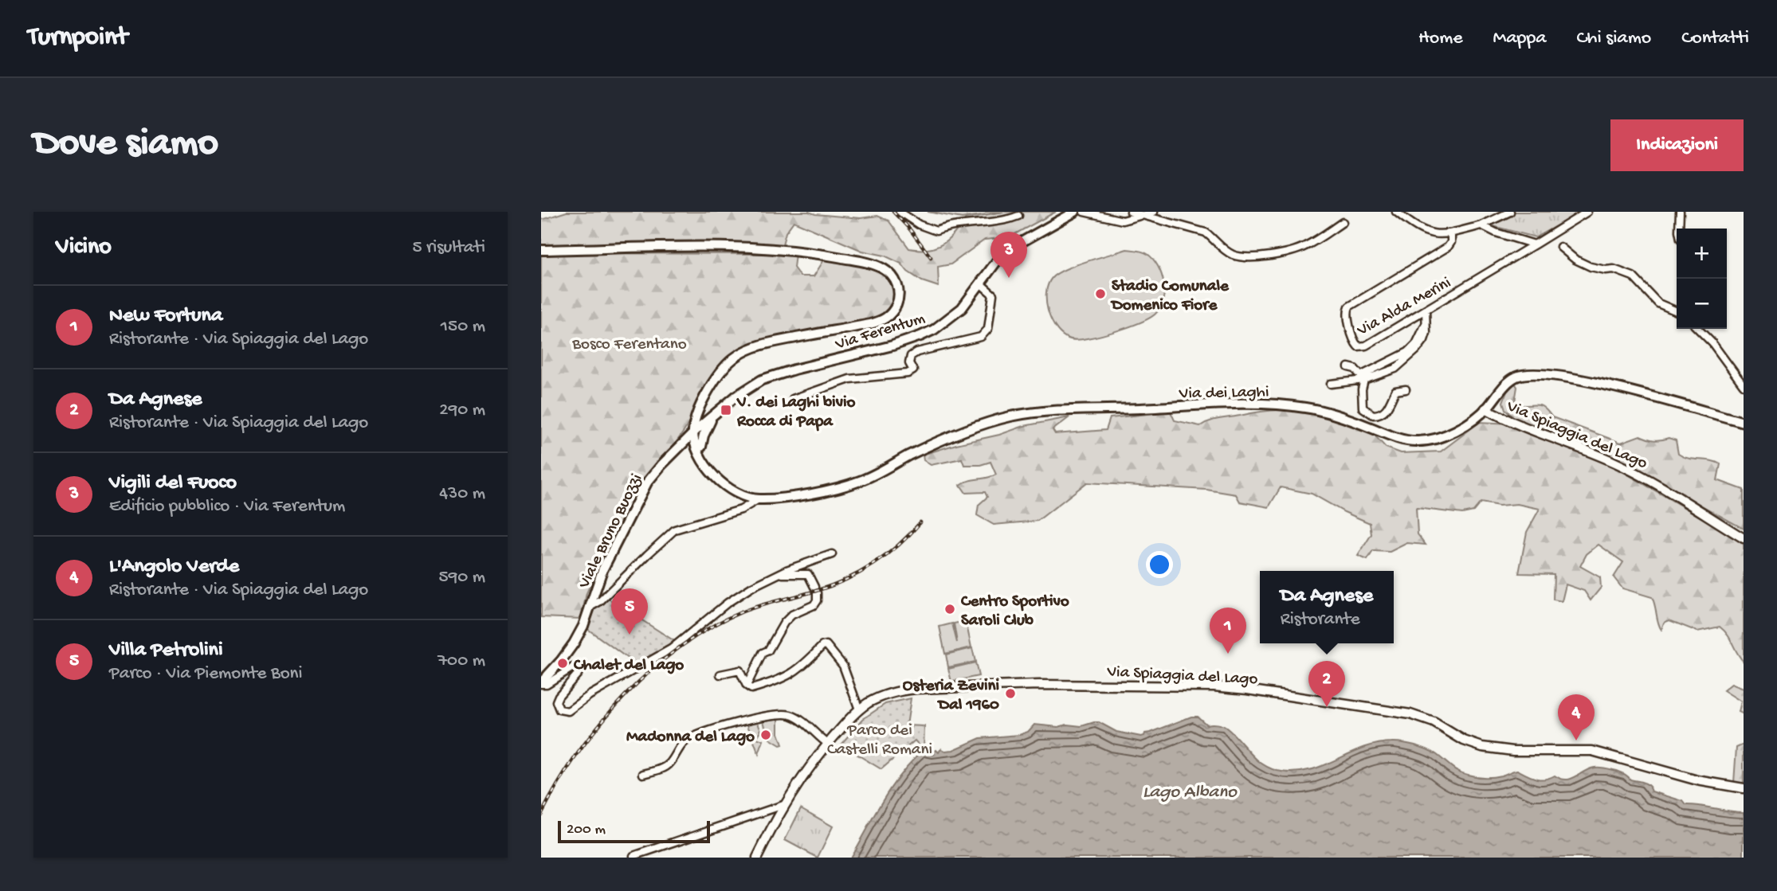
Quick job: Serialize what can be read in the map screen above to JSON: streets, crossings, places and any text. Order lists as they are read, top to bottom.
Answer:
{
  "streets": {
    "main road": ["Via Ferentum", "Via dei Laghi", "Viale Bruno Buozzi"],
    "street": ["Via Alda Merini", "Via Spiaggia del Lago"]
  },
  "crossings": [
    ["Via Ferentum", "Via dei Laghi"],
    ["Via Ferentum", "Viale Bruno Buozzi"],
    ["Via dei Laghi", "Via Spiaggia del Lago"]
  ],
  "water": ["Lago Albano"],
  "parks": ["Bosco Ferentano", "Parco dei Castelli Romani"],
  "places": {
    "other": [
      "Stadio Comunale Domenico Fiore",
      "Centro Sportivo Saroli Club",
      "Chalet del Lago",
      "Osteria Zevini Dal 1960",
      "Madonna del Lago"
    ],
    "transit": ["V. dei Laghi bivio Rocca di Papa"]
  },
  "scale_bar": "200 m",
  "page": {
    "header": "Turnpoint",
    "nav": [
      "Home",
      "Mappa",
      "Chi siamo",
      "Contatti"
    ],
    "buttons": "Indicazioni",
    "title": "Dove siamo",
    "heading": ["Vicino", "5 risultati"],
    "map_buttons": ["+", "−"],
    "pins": [
      "3",
      "5",
      "1",
      "2",
      "4"
    ],
    "list": [
      {
        "mark": "1",
        "name": "New Fortuna",
        "note": "Ristorante · Via Spiaggia del Lago",
        "value": "150 m"
      },
      {
        "mark": "2",
        "name": "Da Agnese",
        "note": "Ristorante · Via Spiaggia del Lago",
        "value": "290 m"
      },
      {
        "mark": "3",
        "name": "Vigili del Fuoco",
        "note": "Edificio pubblico · Via Ferentum",
        "value": "430 m"
      },
      {
        "mark": "4",
        "name": "L'Angolo Verde",
        "note": "Ristorante · Via Spiaggia del Lago",
        "value": "590 m"
      },
      {
        "mark": "5",
        "name": "Villa Petrolini",
        "note": "Parco · Via Piemonte Boni",
        "value": "700 m"
      }
    ],
    "popup": ["Da Agnese", "Ristorante"],
    "scale": "200 m"
  }
}
